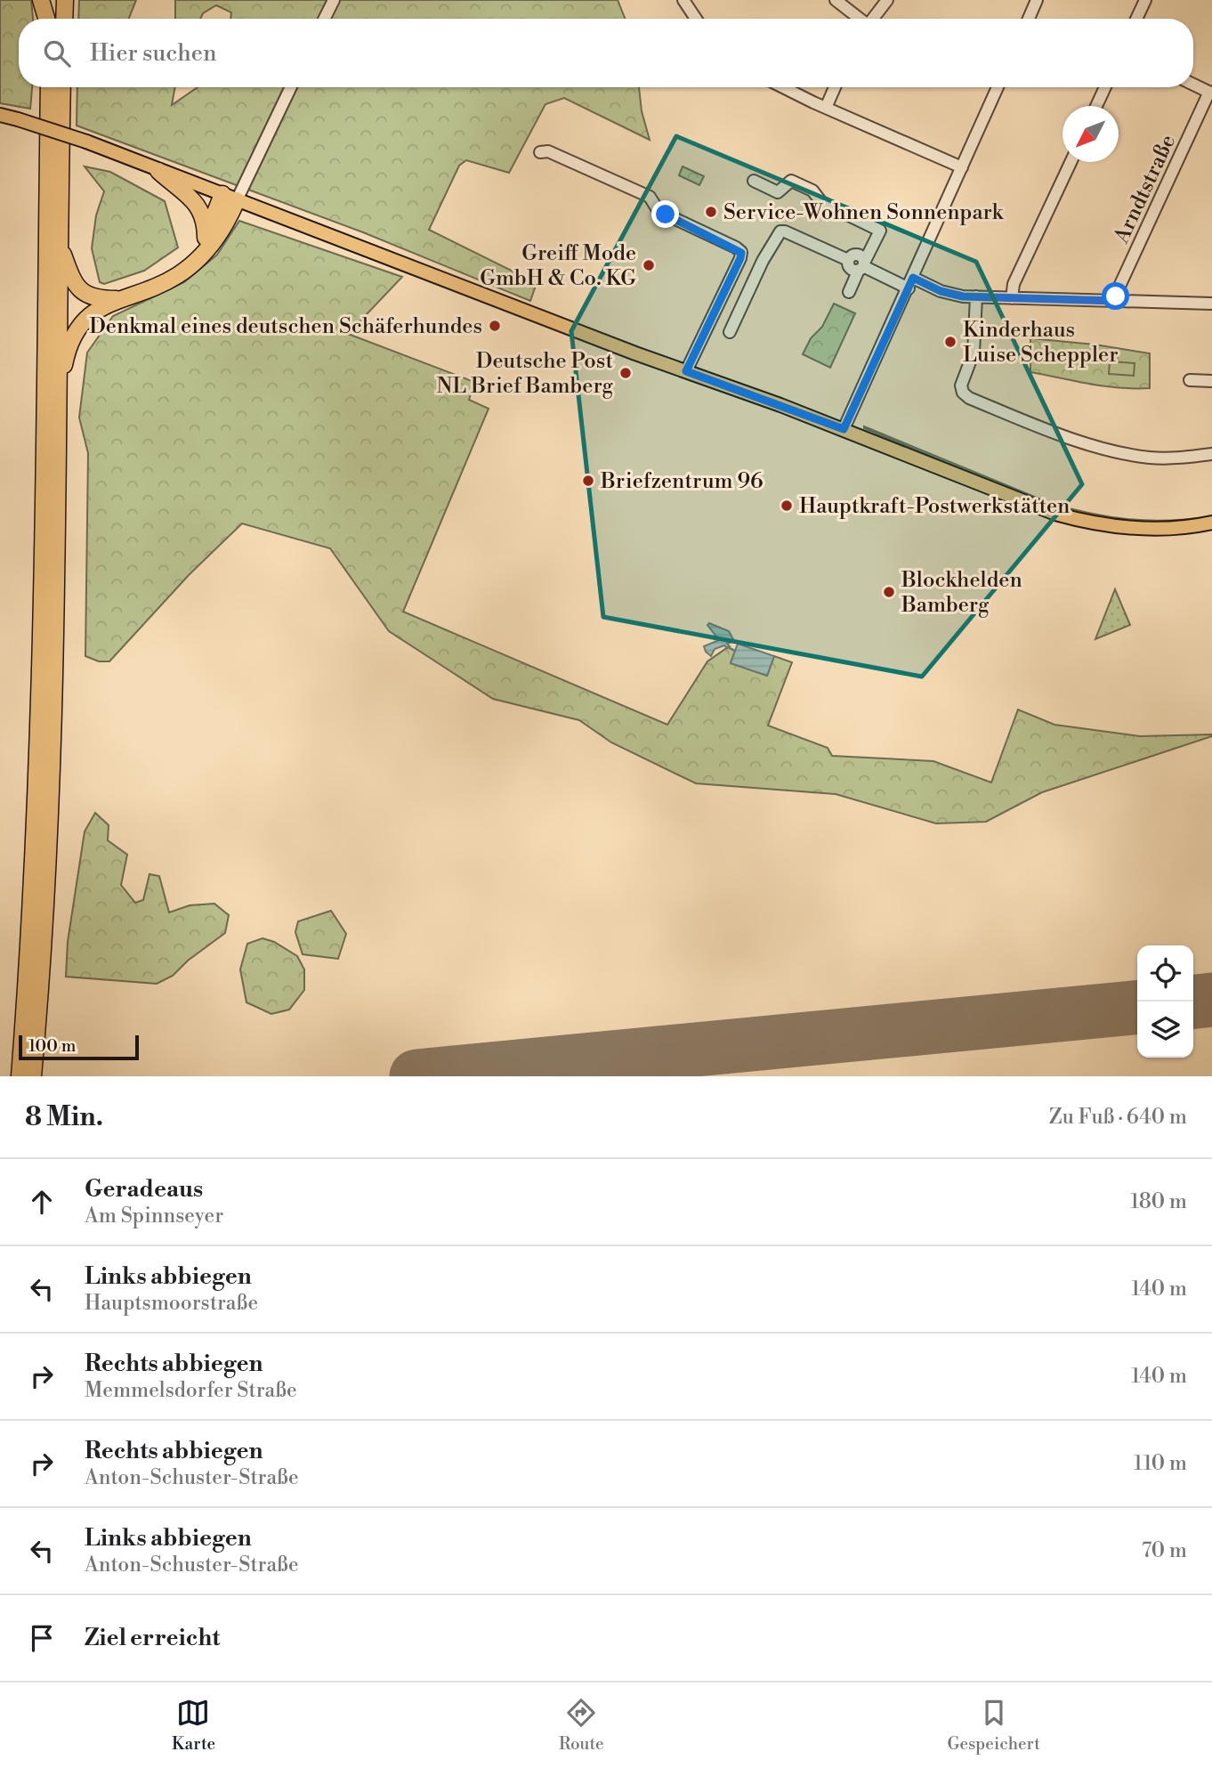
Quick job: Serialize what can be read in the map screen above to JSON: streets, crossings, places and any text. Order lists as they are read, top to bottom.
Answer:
{
  "streets": {
    "street": ["Arndtstraße"]
  },
  "places": [
    "Service-Wohnen Sonnenpark",
    "Greiff Mode GmbH & Co. KG",
    "Denkmal eines deutschen Schäferhundes",
    "Kinderhaus Luise Scheppler",
    "Deutsche Post NL Brief Bamberg",
    "Briefzentrum 96",
    "Hauptkraft-Postwerkstätten",
    "Blockhelden Bamberg"
  ],
  "scale_bar": "100 m",
  "north": "bottom left",
  "page": {
    "search": "Hier suchen",
    "scale": "100 m",
    "heading": ["8 Min.", "Zu Fuß · 640 m"],
    "list": [
      ["Geradeaus", "Am Spinnseyer", "180 m"],
      ["Links abbiegen", "Hauptsmoorstraße", "140 m"],
      ["Rechts abbiegen", "Memmelsdorfer Straße", "140 m"],
      ["Rechts abbiegen", "Anton-Schuster-Straße", "110 m"],
      ["Links abbiegen", "Anton-Schuster-Straße", "70 m"],
      "Ziel erreicht"
    ],
    "nav": ["Karte", "Route", "Gespeichert"]
  }
}
